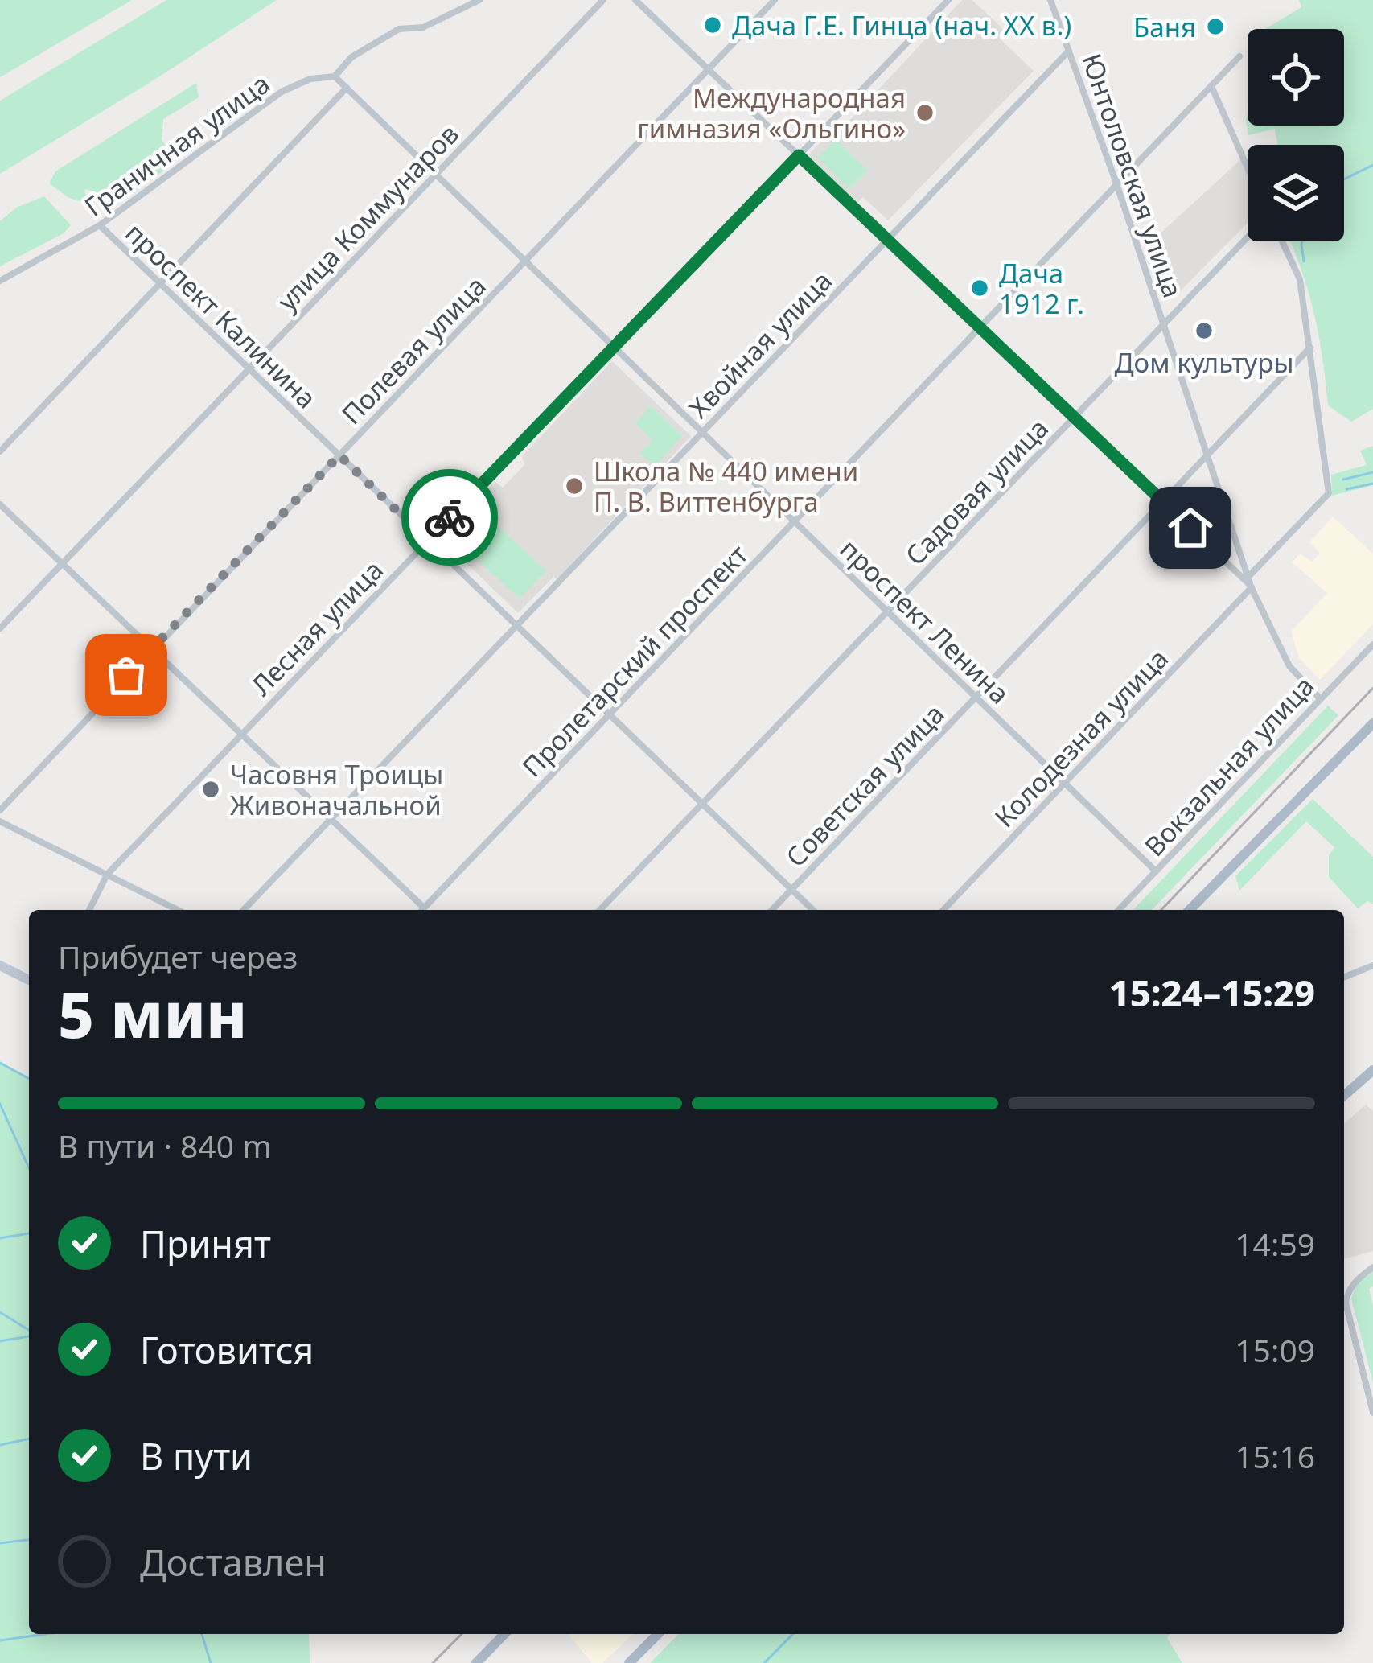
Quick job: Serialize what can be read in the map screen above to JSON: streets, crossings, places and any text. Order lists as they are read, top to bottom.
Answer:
{
  "streets": {
    "street": [
      "Граничная улица",
      "Юнтоловская улица",
      "улица Коммунаров",
      "проспект Калинина",
      "Хвойная улица",
      "Полевая улица",
      "Садовая улица",
      "проспект Ленина",
      "Лесная улица",
      "Пролетарский проспект",
      "Колодезная улица",
      "Вокзальная улица",
      "Советская улица"
    ]
  },
  "crossings": [
    ["Граничная улица", "проспект Калинина"],
    ["Граничная улица", "проспект Ленина"],
    ["Юнтоловская улица", "Хвойная улица"],
    ["Юнтоловская улица", "Садовая улица"],
    ["Юнтоловская улица", "Пролетарский проспект"],
    ["Юнтоловская улица", "Колодезная улица"],
    ["Юнтоловская улица", "Советская улица"],
    ["улица Коммунаров", "проспект Калинина"],
    ["улица Коммунаров", "проспект Ленина"],
    ["проспект Калинина", "Хвойная улица"],
    ["проспект Калинина", "Полевая улица"],
    ["проспект Калинина", "Садовая улица"],
    ["проспект Калинина", "Лесная улица"],
    ["проспект Калинина", "Пролетарский проспект"],
    ["проспект Калинина", "Советская улица"],
    ["Хвойная улица", "проспект Ленина"],
    ["Полевая улица", "проспект Ленина"],
    ["Садовая улица", "проспект Ленина"],
    ["проспект Ленина", "Лесная улица"],
    ["проспект Ленина", "Пролетарский проспект"],
    ["проспект Ленина", "Колодезная улица"],
    ["проспект Ленина", "Вокзальная улица"],
    ["проспект Ленина", "Советская улица"],
    ["Колодезная улица", "Советская улица"]
  ],
  "places": [
    "Дача Г.Е. Гинца (нач. XX в.)",
    "Баня",
    "Международная гимназия «Ольгино»",
    "Дача 1912 г.",
    "Дом культуры",
    "Школа № 440 имени П. В. Виттенбурга",
    "Часовня Троицы Живоначальной"
  ],
  "page": {
    "heading": ["5 мин", "Прибудет через", "15:24–15:29"],
    "bar": "В пути · 840 m",
    "list": [
      ["Принят", "14:59"],
      ["Готовится", "15:09"],
      ["В пути", "15:16"],
      "Доставлен"
    ]
  }
}
